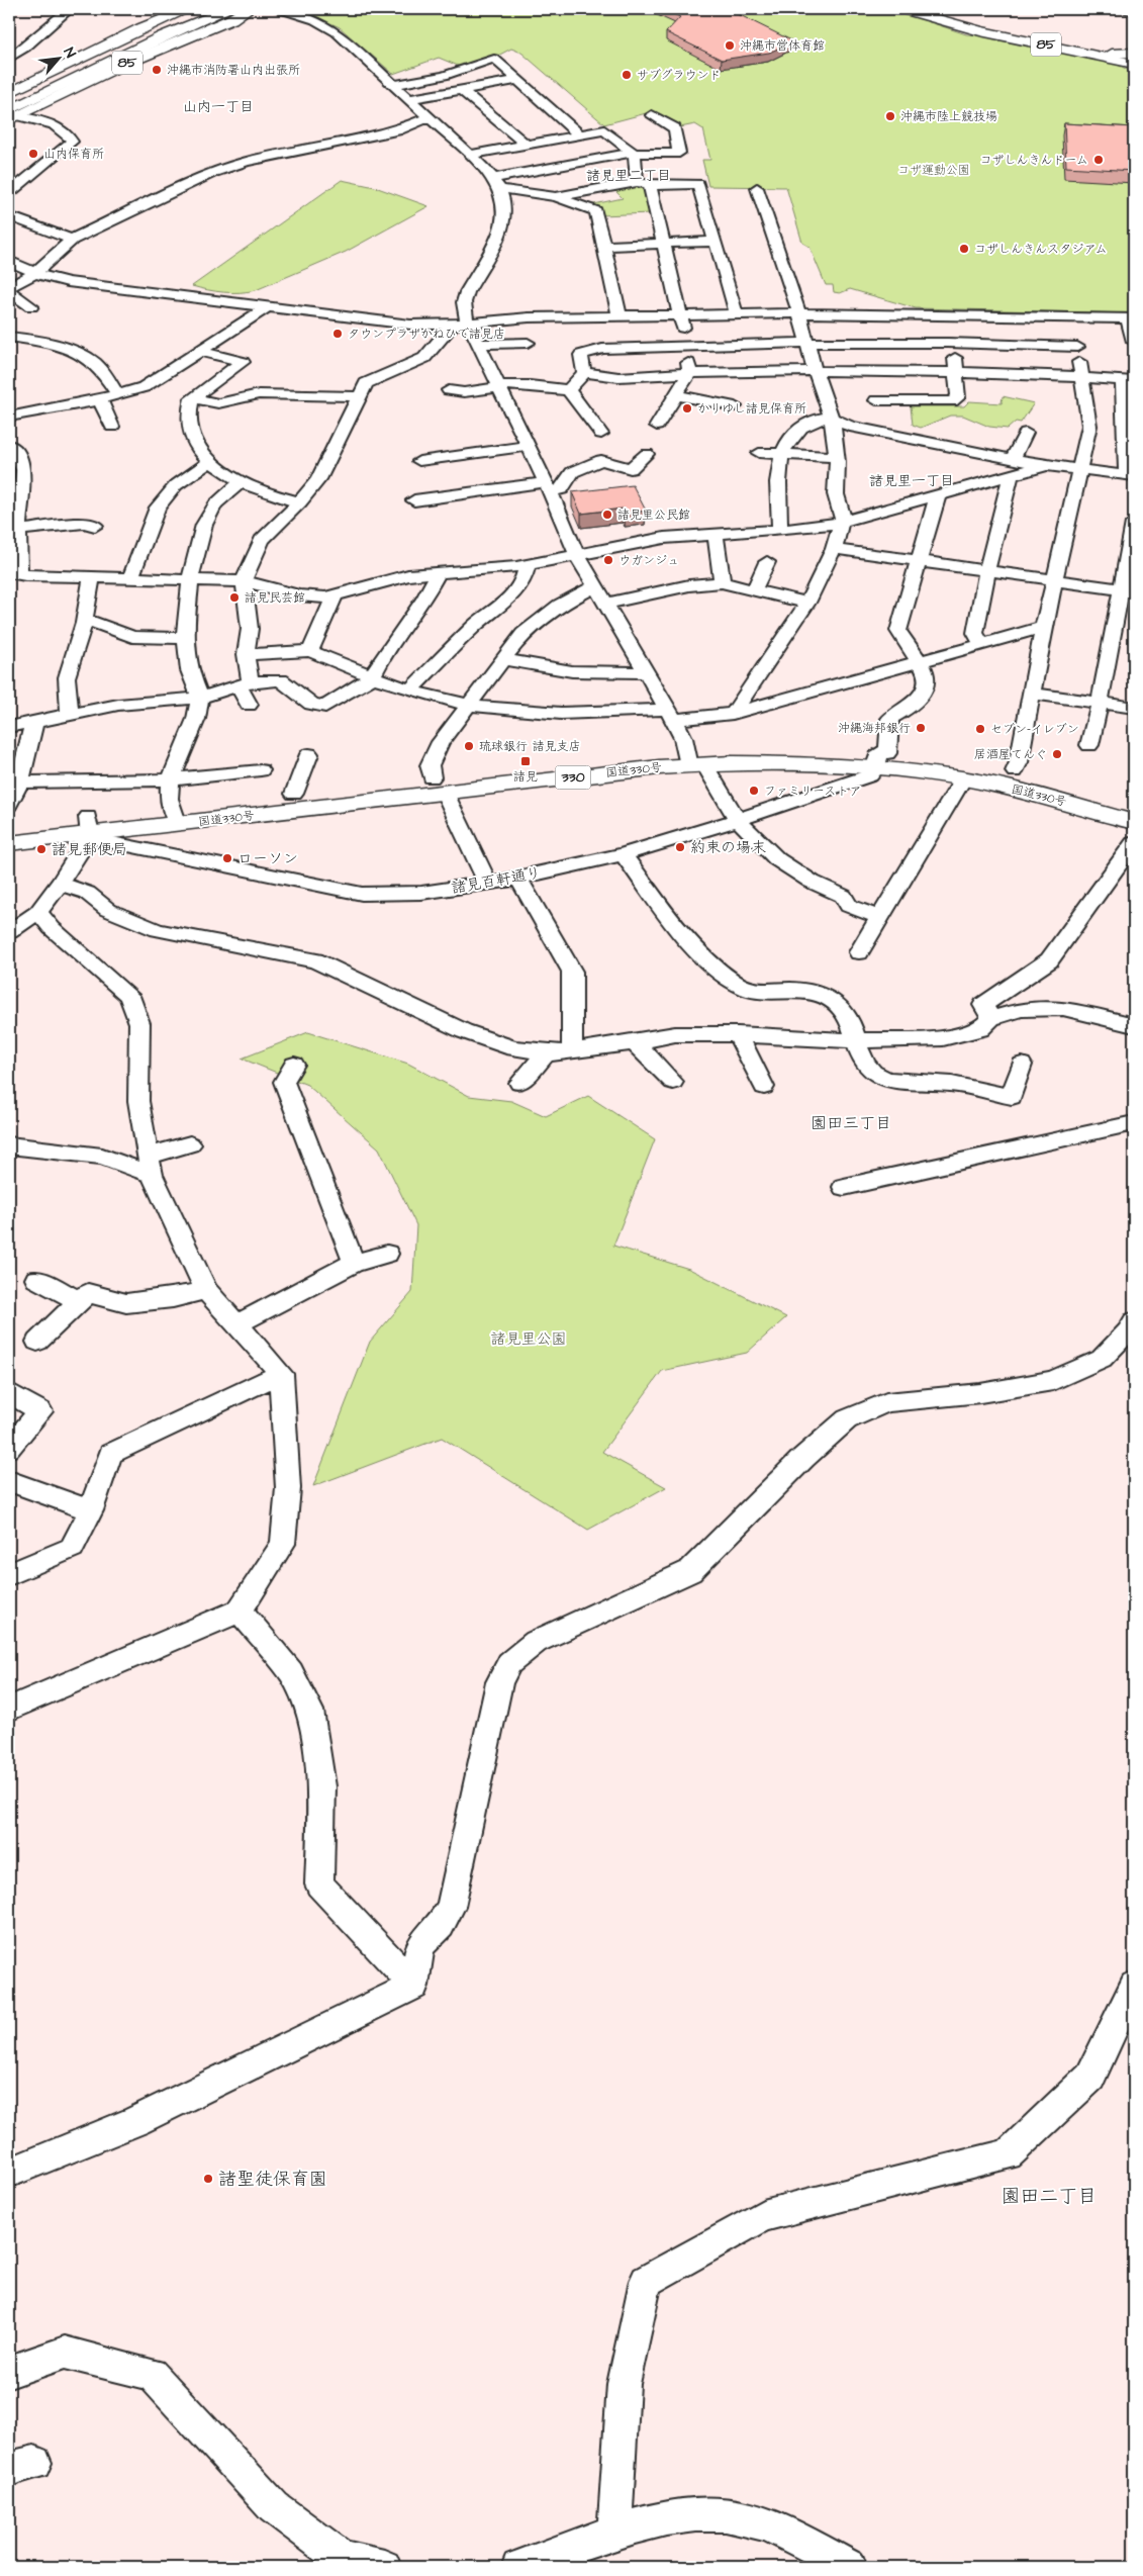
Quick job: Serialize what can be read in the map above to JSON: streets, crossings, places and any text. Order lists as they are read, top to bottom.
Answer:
{
  "streets": {
    "main road": ["85", "国道330号", "330"],
    "street": ["諸見百軒通り"]
  },
  "crossings": [
    ["国道330号", "諸見百軒通り"]
  ],
  "districts": [
    "山内一丁目",
    "諸見里二丁目",
    "諸見里一丁目",
    "園田三丁目",
    "園田二丁目"
  ],
  "parks": ["コザ運動公園", "諸見里公園"],
  "places": {
    "other": [
      "沖縄市営体育館",
      "沖縄市消防署山内出張所",
      "サブグラウンド",
      "沖縄市陸上競技場",
      "山内保育所",
      "コザしんきんドーム",
      "コザしんきんスタジアム",
      "タウンプラザかねひで諸見店",
      "かりゆし諸見保育所",
      "諸見里公民館",
      "ウガンジュ",
      "諸見民芸館",
      "沖縄海邦銀行",
      "セブン-イレブン",
      "琉球銀行 諸見支店",
      "居酒屋てんぐ",
      "ファミリーストア",
      "約束の場末",
      "諸見郵便局",
      "ローソン",
      "諸聖徒保育園"
    ],
    "transit": ["諸見"]
  },
  "north": "top right"
}
